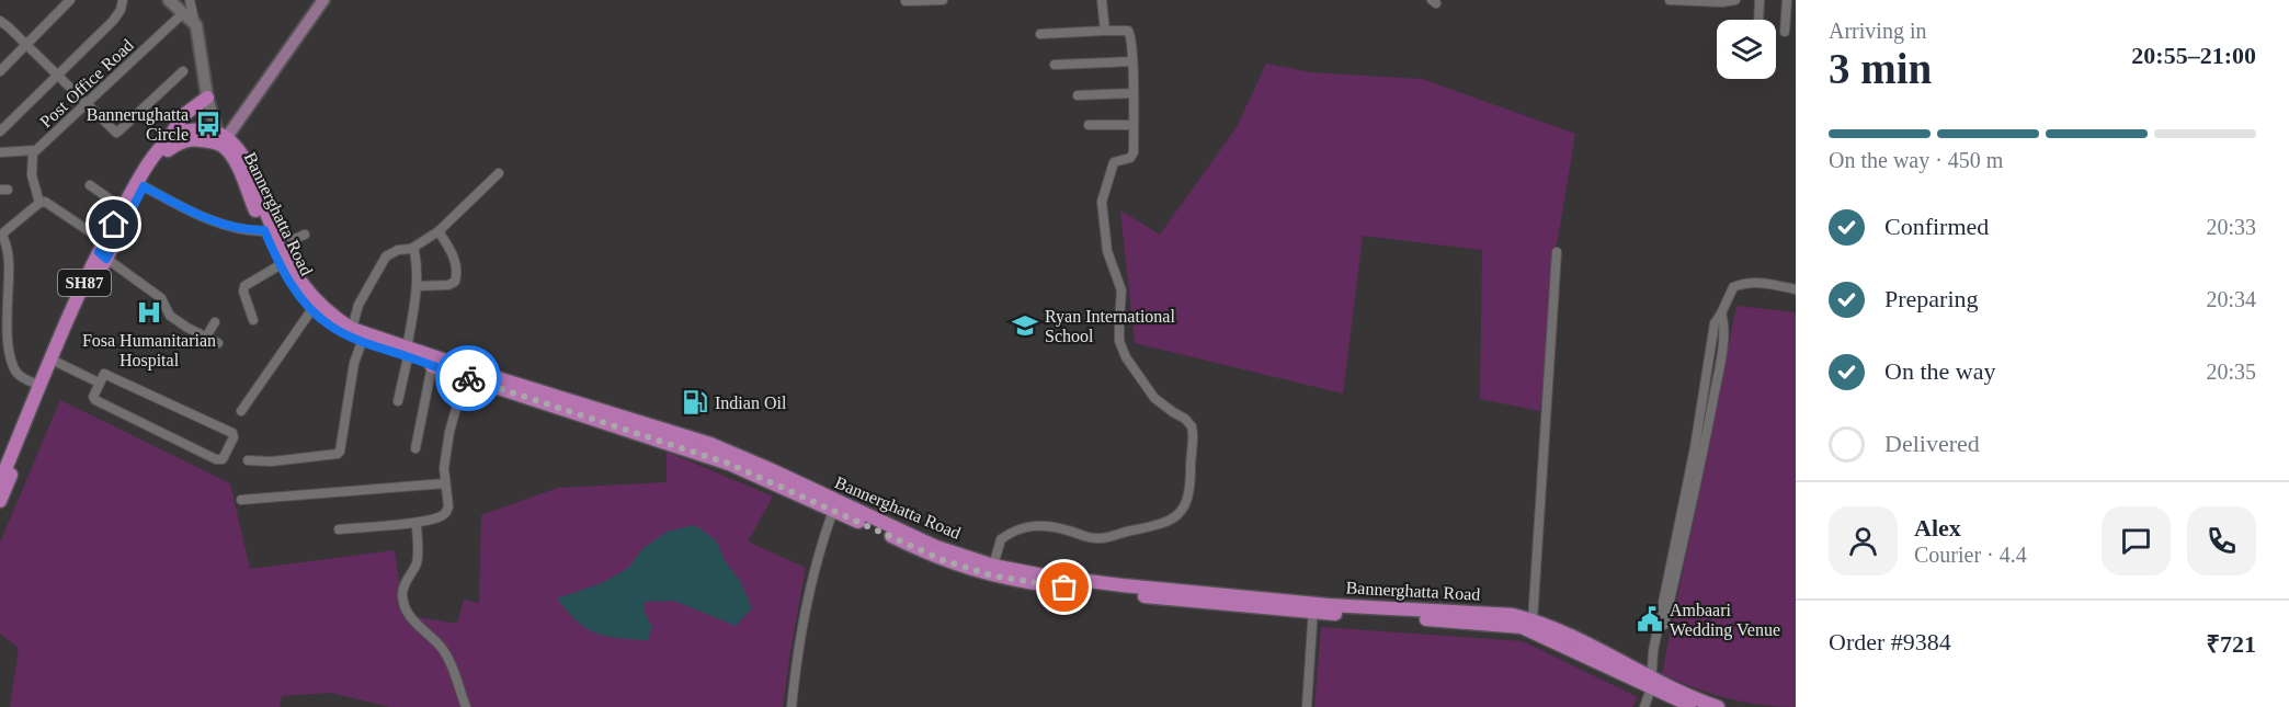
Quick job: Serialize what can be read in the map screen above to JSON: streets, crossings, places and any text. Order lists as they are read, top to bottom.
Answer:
{
  "streets": {
    "main road": ["Bannerghatta Road", "SH87"],
    "street": ["Post Office Road"]
  },
  "crossings": [
    ["Bannerghatta Road", "SH87"]
  ],
  "places": {
    "bus stop": ["Bannerughatta Circle"],
    "hospital": ["Fosa Humanitarian Hospital"],
    "school or university": ["Ryan International School"],
    "fuel station": ["Indian Oil"],
    "public building": ["Ambaari Wedding Venue"]
  },
  "page": {
    "heading": ["3 min", "Arriving in", "20:55–21:00"],
    "panel": [
      "Alex",
      "Courier · 4.4",
      "Order #9384",
      "₹721"
    ],
    "bar": "On the way · 450 m",
    "list": [
      ["Confirmed", "20:33"],
      ["Preparing", "20:34"],
      ["On the way", "20:35"],
      "Delivered"
    ]
  }
}
